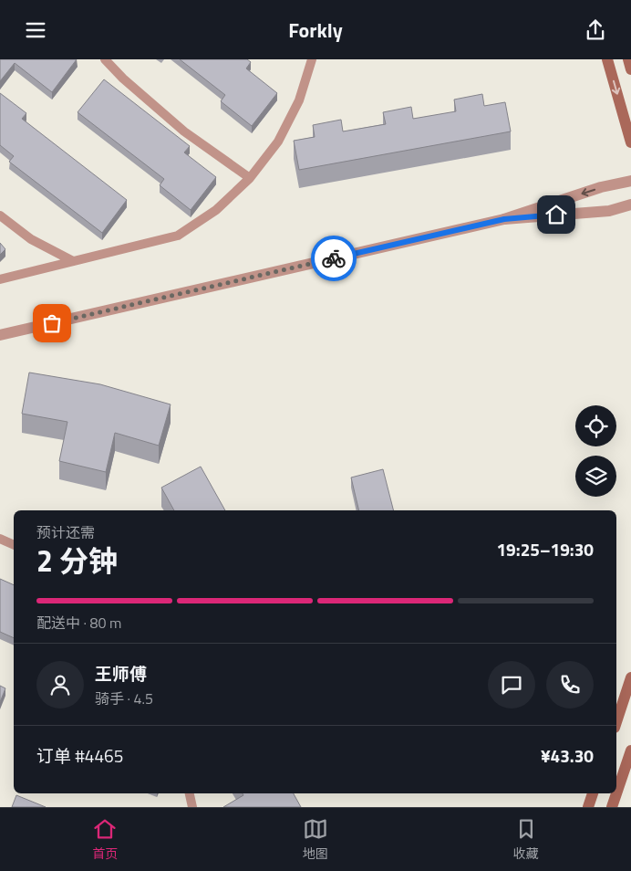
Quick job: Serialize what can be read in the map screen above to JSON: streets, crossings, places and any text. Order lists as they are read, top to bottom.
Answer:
{
  "page": {
    "header": "Forkly",
    "heading": ["2 分钟", "预计还需", "19:25–19:30"],
    "panel": [
      "王师傅",
      "骑手 · 4.5",
      "订单 #4465",
      "¥43.30"
    ],
    "bar": "配送中 · 80 m",
    "tabs": ["首页", "地图", "收藏"]
  }
}
